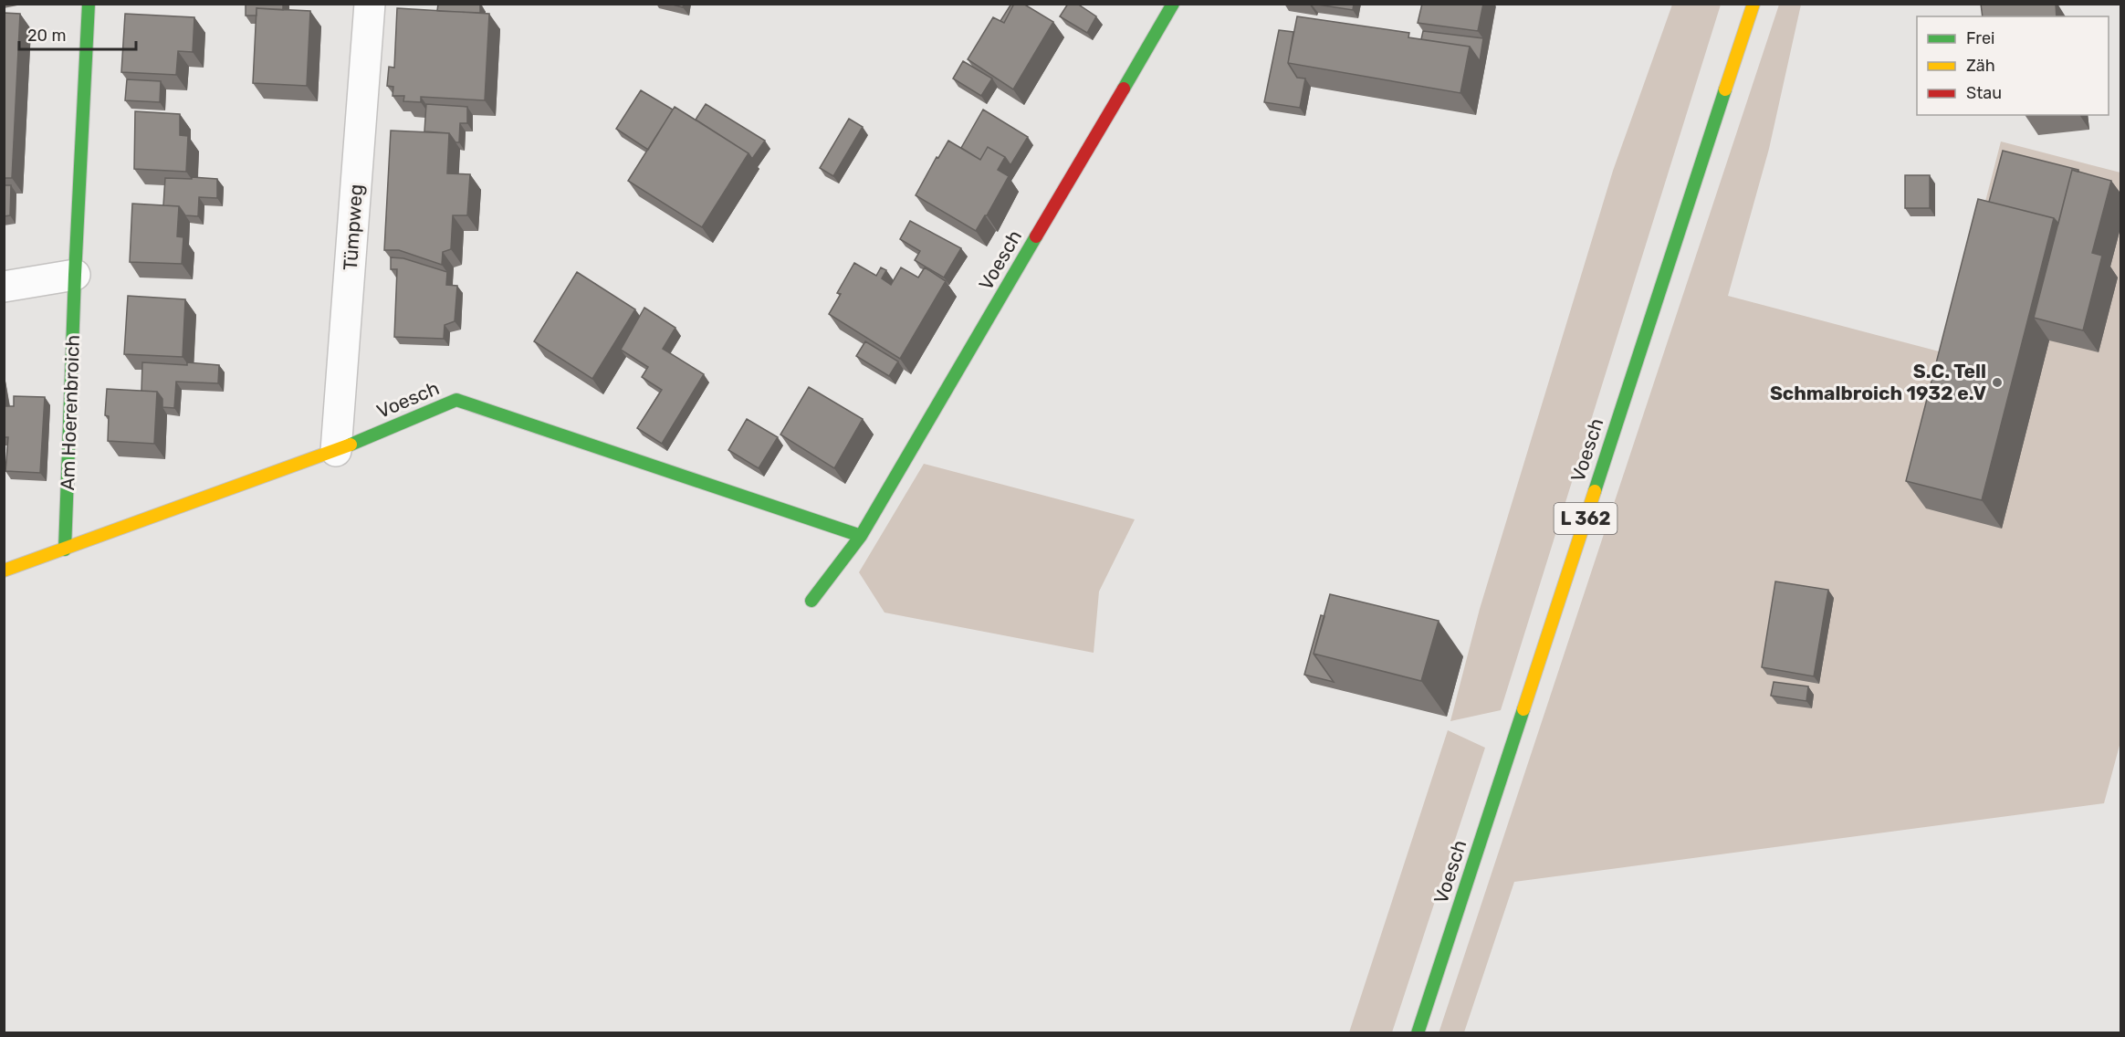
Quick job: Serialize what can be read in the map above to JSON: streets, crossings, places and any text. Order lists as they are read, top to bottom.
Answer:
{
  "streets": {
    "street": [
      "Tümpweg",
      "Voesch",
      "Am Hoerenbroich",
      "L 362"
    ]
  },
  "crossings": [
    ["Tümpweg", "Voesch"],
    ["Voesch", "Am Hoerenbroich"]
  ],
  "places": ["S.C. Tell Schmalbroich 1932 e.V"],
  "legend": ["Frei", "Zäh", "Stau"],
  "scale_bar": "20 m"
}
